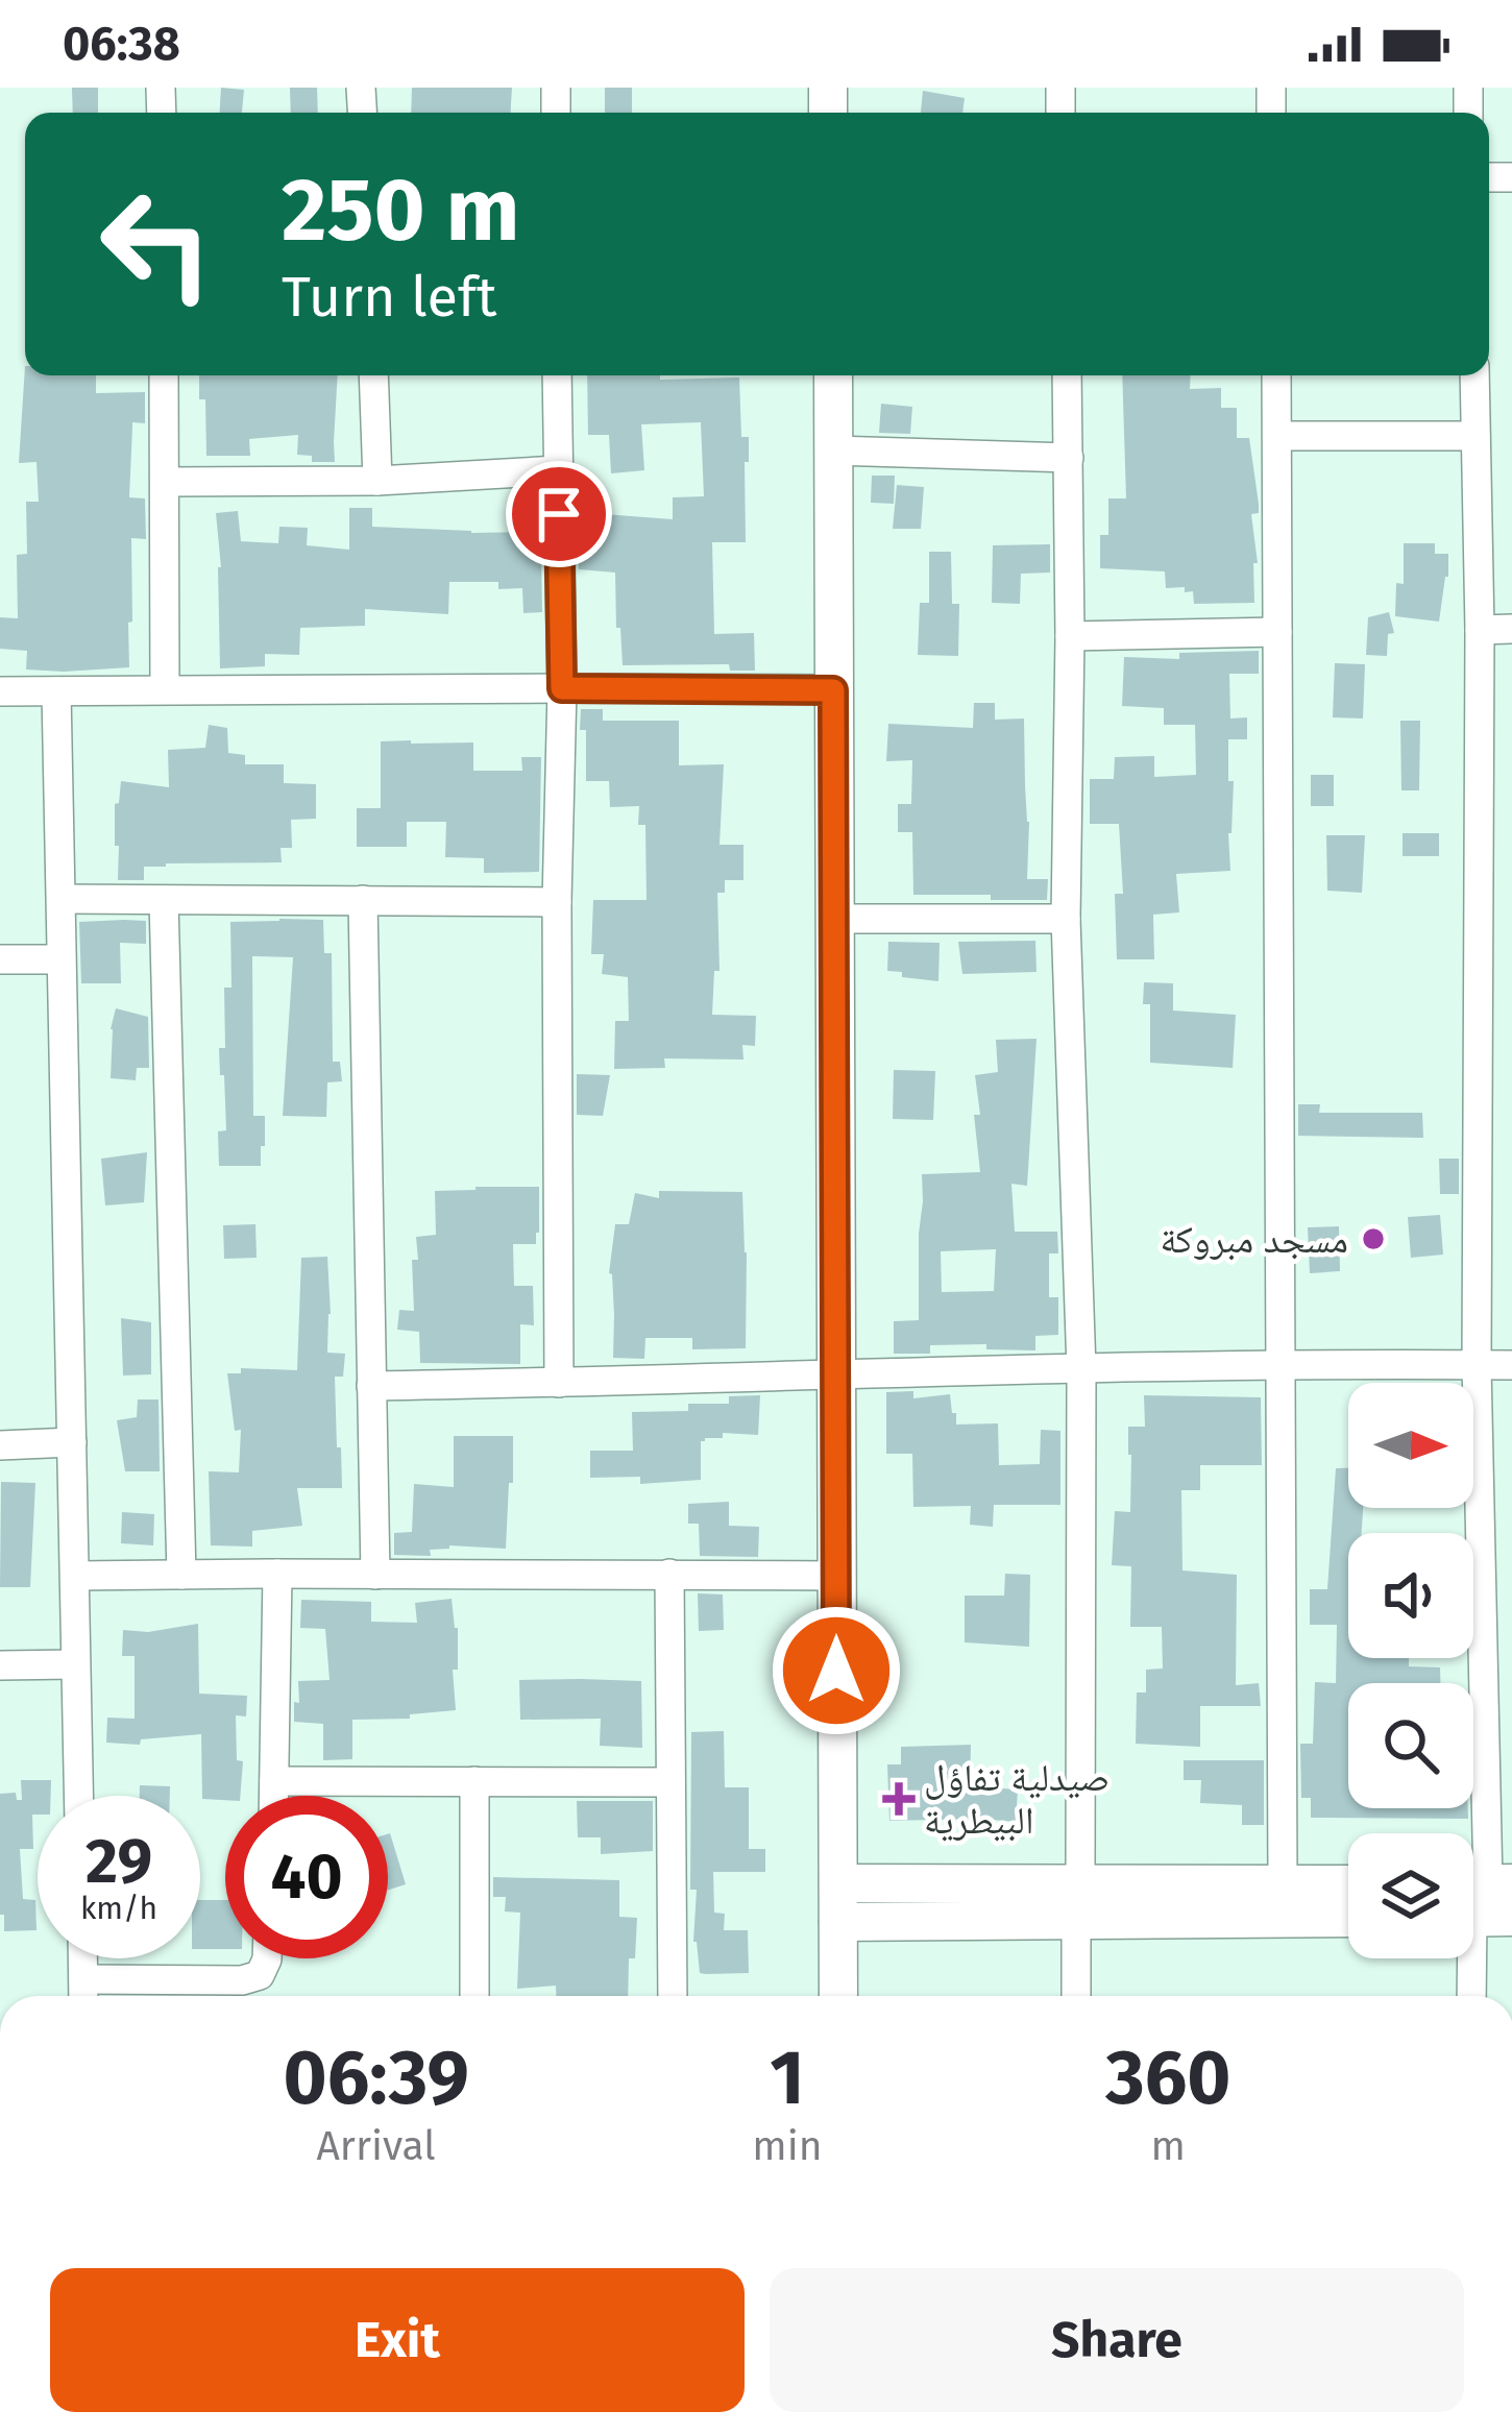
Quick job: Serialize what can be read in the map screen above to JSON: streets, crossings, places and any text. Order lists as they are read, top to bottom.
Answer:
{
  "places": {
    "other": ["مسجد مبروكة"],
    "health": ["صيدلية تفاؤل البيطرية"]
  },
  "north": "right",
  "page": {
    "status": "06:38",
    "turn": ["250 m", "Turn left"],
    "speed": "29 km/h",
    "limit": "40",
    "eta": [
      "06:39",
      "Arrival",
      "1",
      "min",
      "360",
      "m"
    ],
    "buttons": ["Exit", "Share"]
  }
}
